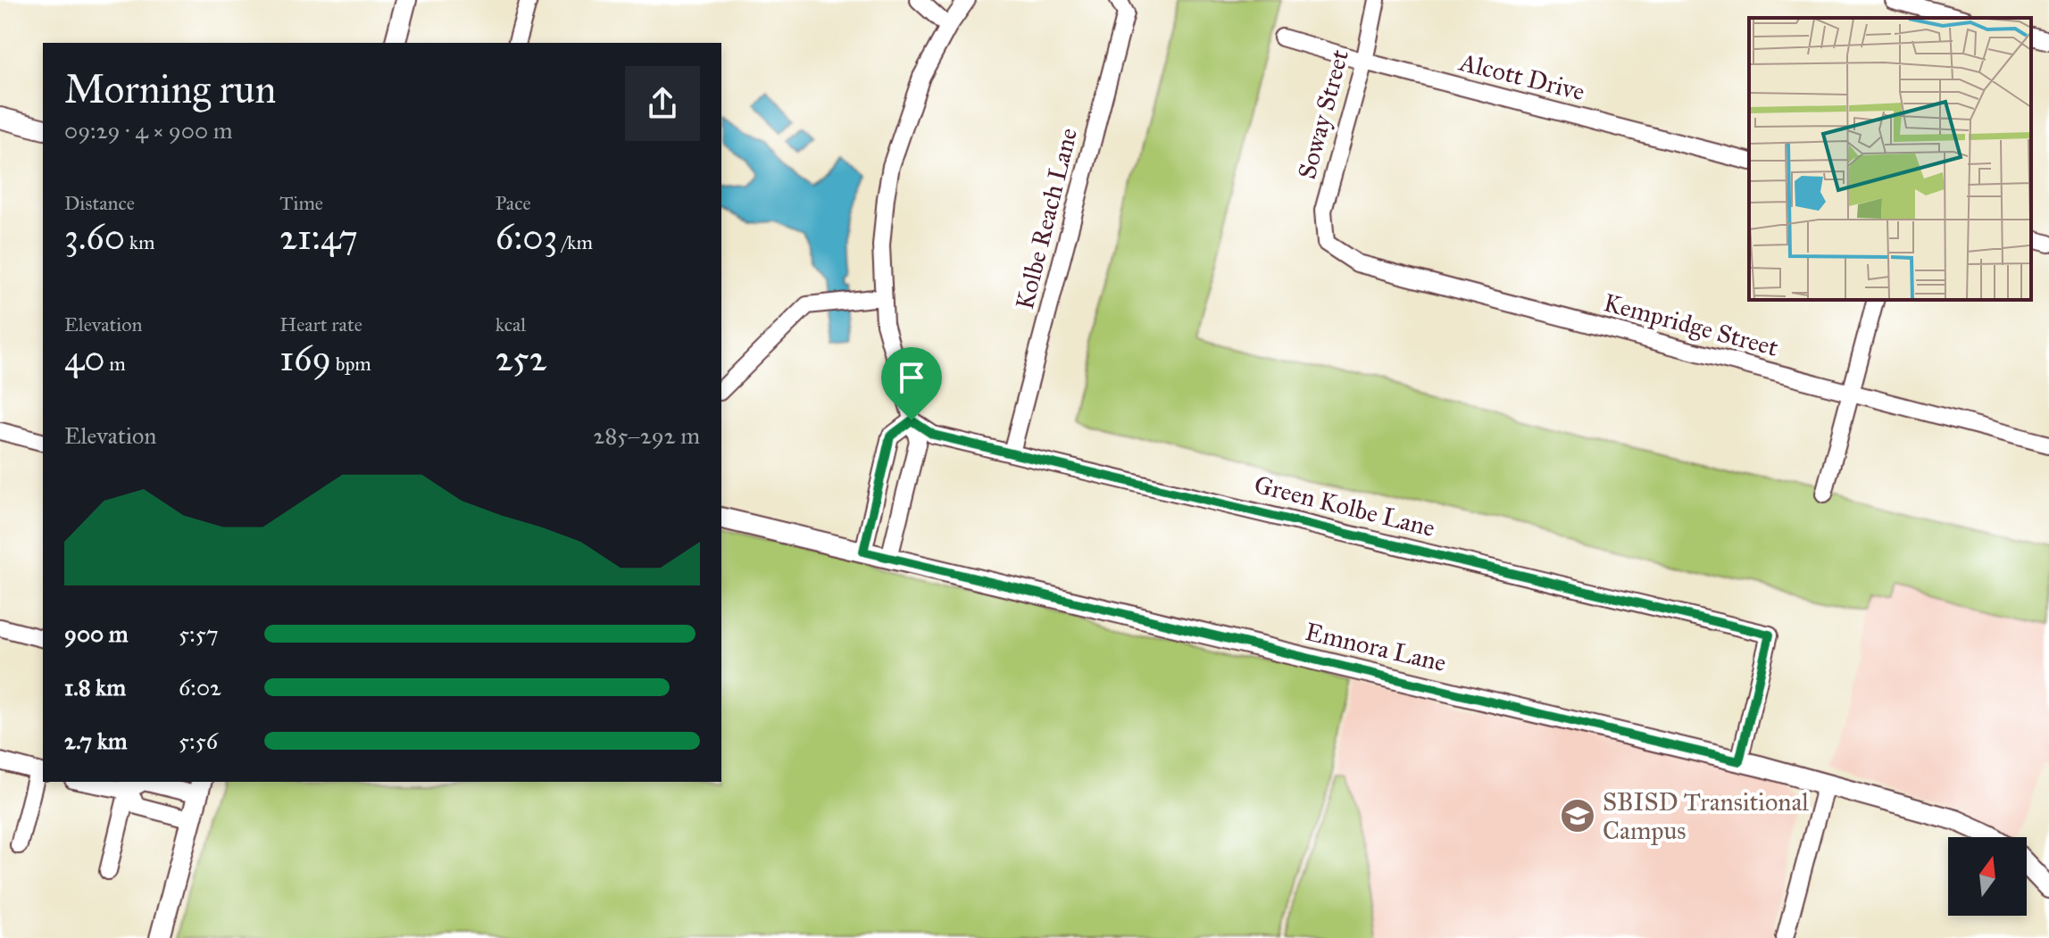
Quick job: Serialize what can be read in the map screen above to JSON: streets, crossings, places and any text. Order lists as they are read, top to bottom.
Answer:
{
  "streets": {
    "street": [
      "Alcott Drive",
      "Soway Street",
      "Kolbe Reach Lane",
      "Kempridge Street",
      "Green Kolbe Lane",
      "Emnora Lane"
    ]
  },
  "crossings": [
    ["Alcott Drive", "Soway Street"],
    ["Soway Street", "Kempridge Street"],
    ["Kolbe Reach Lane", "Green Kolbe Lane"],
    ["Green Kolbe Lane", "Emnora Lane"]
  ],
  "places": {
    "school or university": ["SBISD Transitional Campus"]
  },
  "north": "top",
  "page": {
    "heading": ["Morning run", "09:29 · 4 × 900 m"],
    "stats": [
      ["Distance", "3.60 km"],
      ["Time", "21:47"],
      ["Pace", "6:03 /km"],
      ["Elevation", "40 m"],
      ["Heart rate", "169 bpm"],
      ["kcal", "252"]
    ],
    "chart": ["Elevation", "285–292 m"],
    "list": [
      {
        "name": "900 m",
        "note": "5:57"
      },
      {
        "name": "1.8 km",
        "note": "6:02"
      },
      {
        "name": "2.7 km",
        "note": "5:56"
      }
    ]
  }
}
